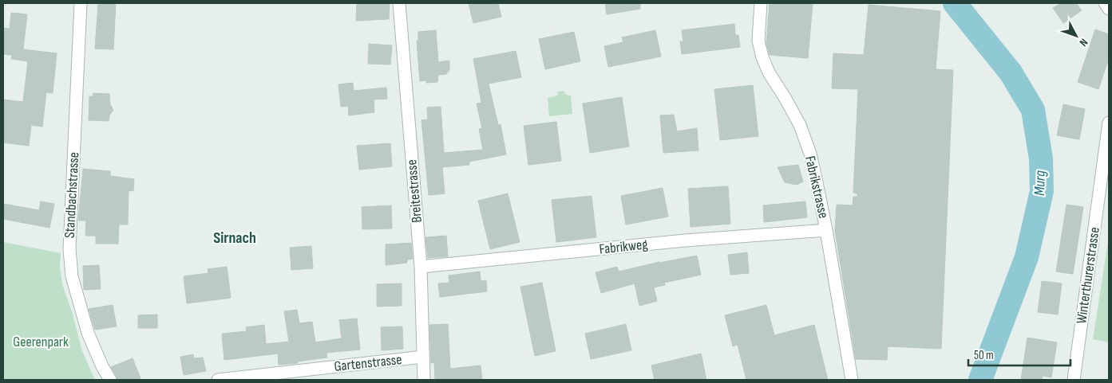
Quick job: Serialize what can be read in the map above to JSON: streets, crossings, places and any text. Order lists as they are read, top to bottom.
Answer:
{
  "streets": {
    "street": [
      "Fabrikstrasse",
      "Breitestrasse",
      "Standbachstrasse",
      "Fabrikweg",
      "Winterthurerstrasse",
      "Gartenstrasse"
    ]
  },
  "crossings": [
    ["Fabrikstrasse", "Fabrikweg"],
    ["Breitestrasse", "Fabrikweg"],
    ["Breitestrasse", "Gartenstrasse"]
  ],
  "districts": ["Sirnach"],
  "water": ["Murg"],
  "parks": ["Geerenpark"],
  "scale_bar": "50 m",
  "north": "bottom right"
}
